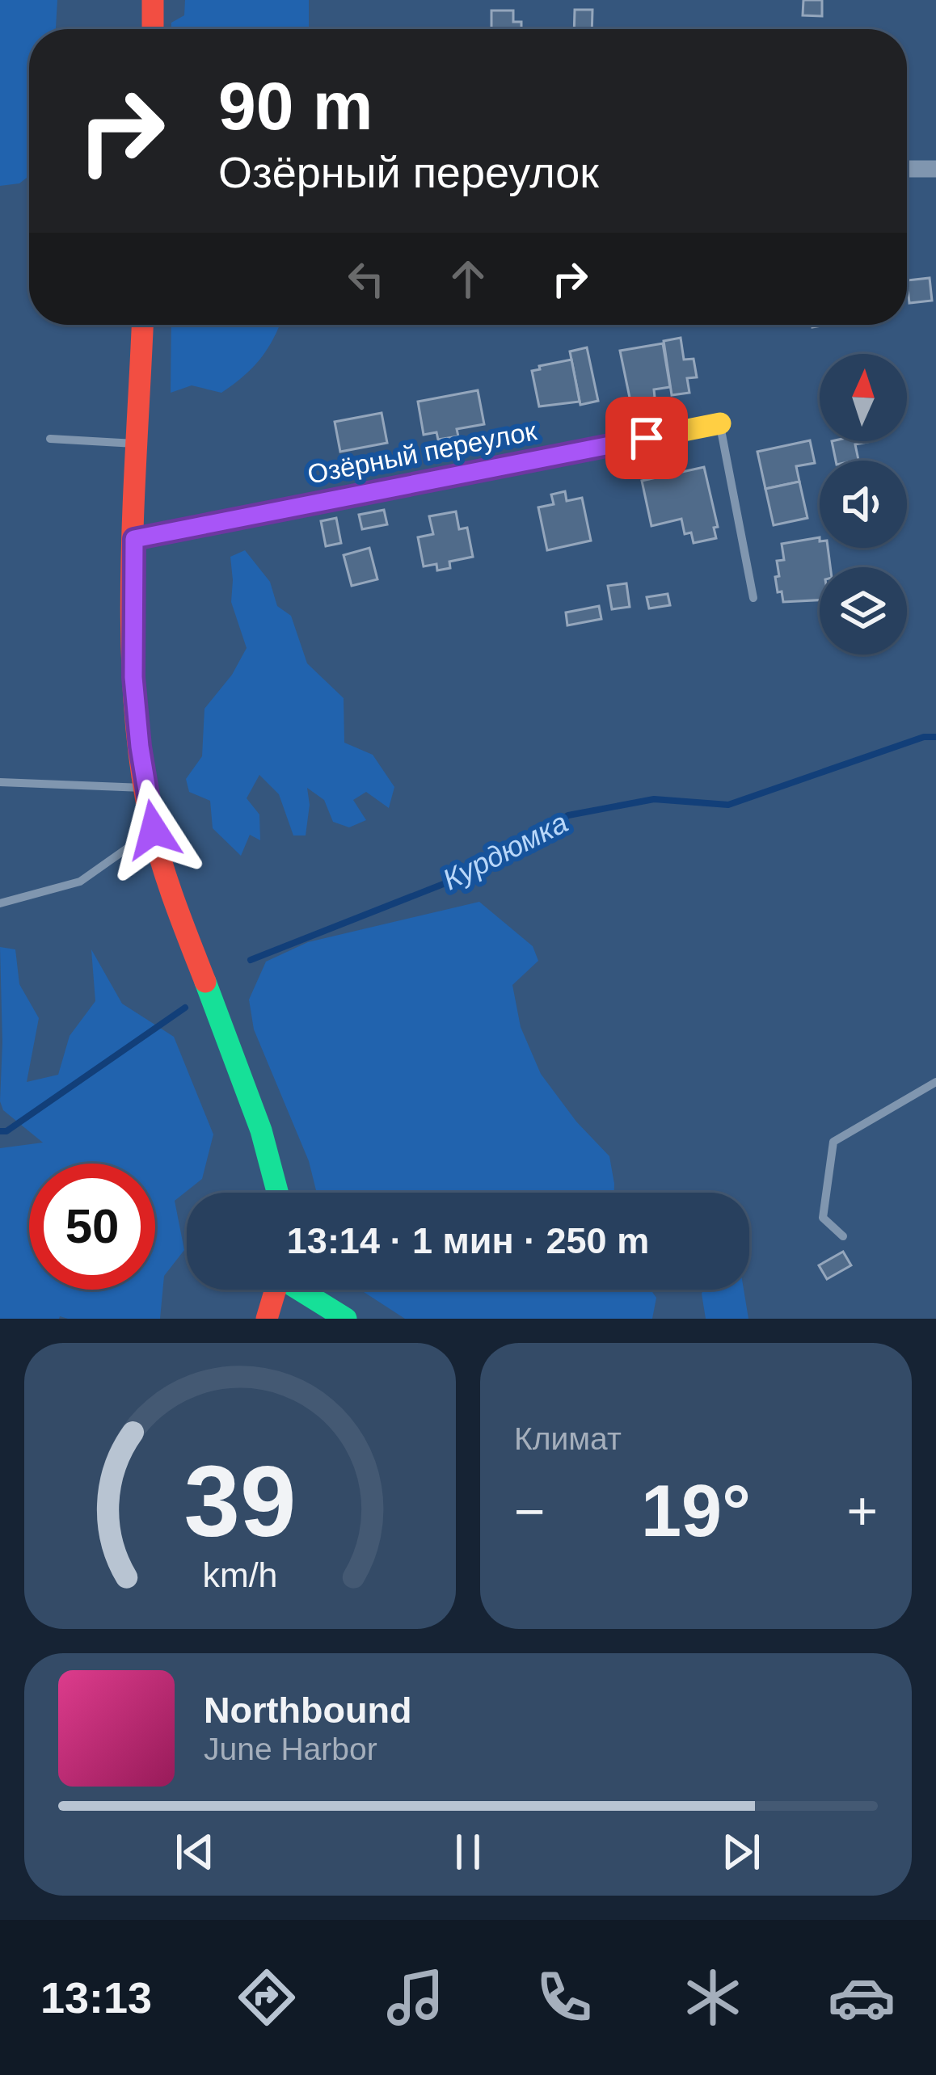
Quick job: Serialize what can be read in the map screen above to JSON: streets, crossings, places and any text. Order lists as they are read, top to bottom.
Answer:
{
  "streets": {
    "main road": ["Озёрный переулок"]
  },
  "water": ["Курдюмка"],
  "north": "top",
  "page": {
    "turn": ["90 m", "Озёрный переулок"],
    "limit": "50",
    "trip": "13:14 · 1 мин · 250 m",
    "tile": "Климат",
    "heat": ["−", "19°", "+"],
    "song": ["Northbound", "June Harbor"],
    "tabs": "13:13",
    "gauge": ["39", "km/h"]
  }
}
